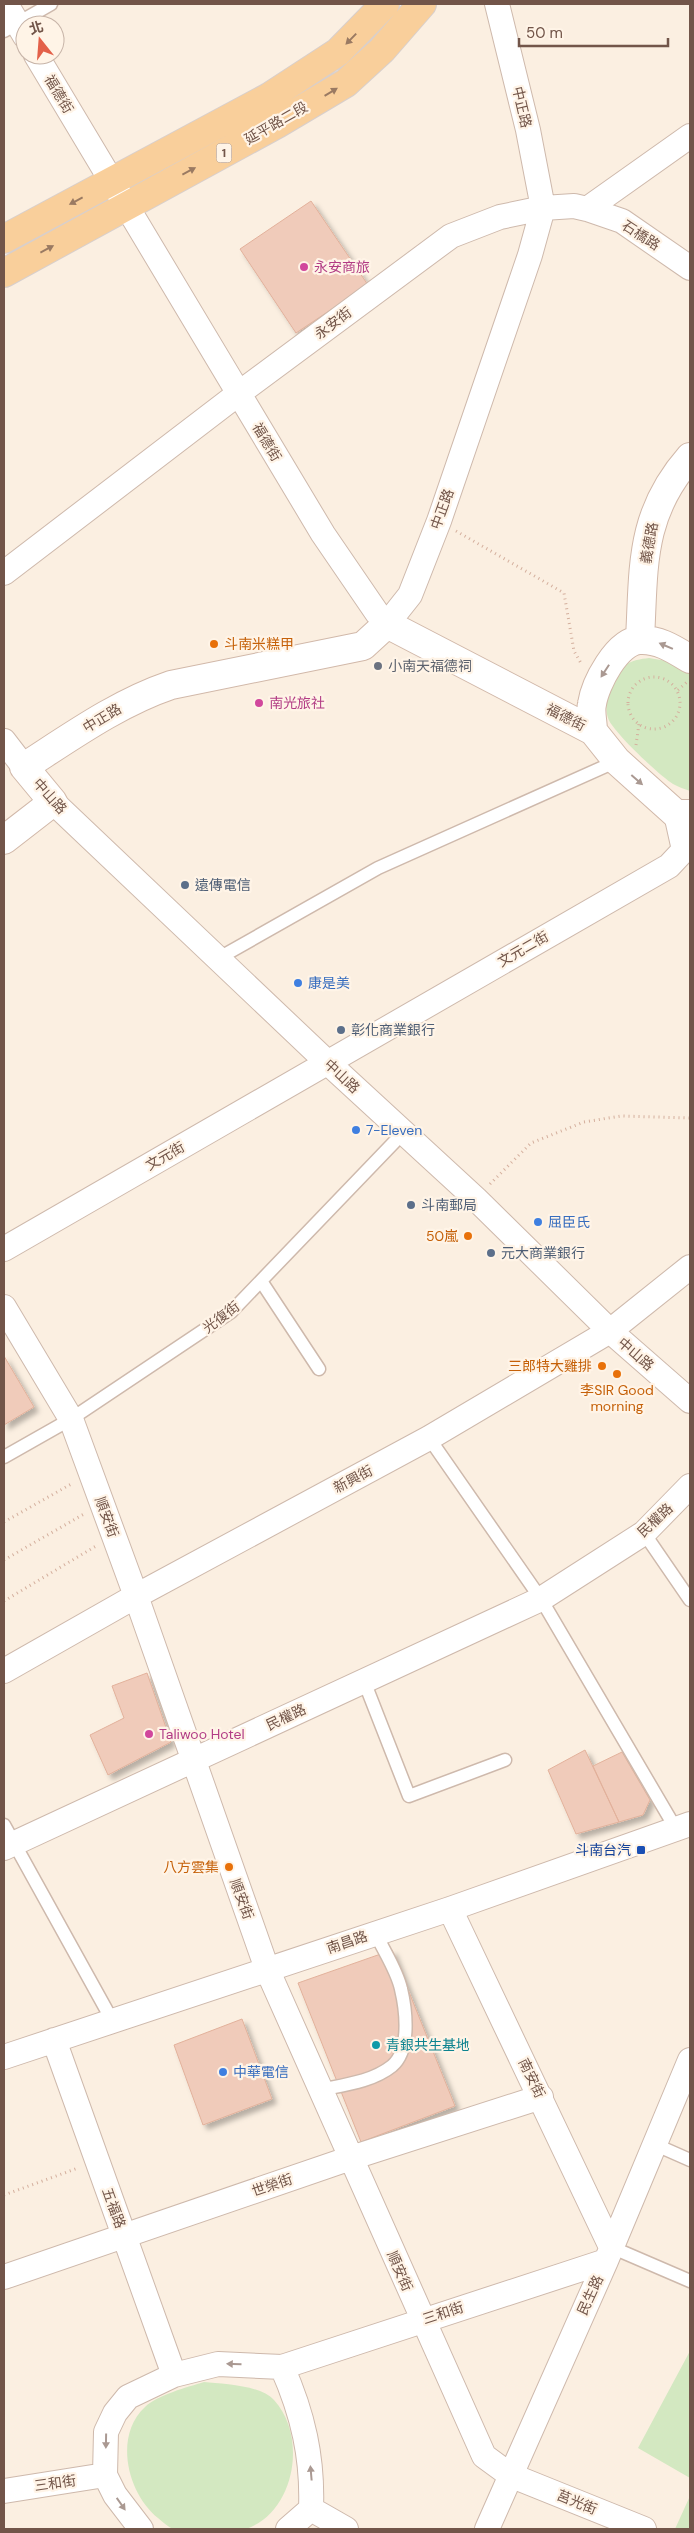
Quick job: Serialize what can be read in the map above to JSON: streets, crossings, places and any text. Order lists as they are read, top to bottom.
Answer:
{
  "streets": {
    "main road": [
      "福德街",
      "中正路",
      "延平路二段",
      "1",
      "義德路",
      "中山路"
    ],
    "street": [
      "石橋路",
      "永安街",
      "文元二街",
      "文元街",
      "新興街",
      "順安街",
      "民權路",
      "南昌路",
      "南安街",
      "世榮街",
      "五福路",
      "民生路",
      "三和街",
      "莒光街"
    ],
    "lane": ["光復街"]
  },
  "crossings": [
    ["福德街", "中正路"],
    ["福德街", "延平路二段"],
    ["福德街", "永安街"],
    ["福德街", "義德路"],
    ["福德街", "文元二街"],
    ["中正路", "永安街"],
    ["中正路", "中山路"],
    ["石橋路", "永安街"],
    ["中山路", "文元二街"],
    ["中山路", "文元街"],
    ["中山路", "光復街"],
    ["中山路", "新興街"],
    ["文元二街", "文元街"],
    ["光復街", "順安街"],
    ["新興街", "順安街"],
    ["順安街", "民權路"],
    ["順安街", "南昌路"],
    ["順安街", "世榮街"],
    ["順安街", "民生路"],
    ["順安街", "三和街"],
    ["順安街", "莒光街"],
    ["南昌路", "南安街"],
    ["南昌路", "五福路"],
    ["南安街", "世榮街"],
    ["南安街", "民生路"],
    ["南安街", "三和街"],
    ["世榮街", "五福路"],
    ["民生路", "三和街"],
    ["民生路", "莒光街"]
  ],
  "places": {
    "other": [
      "永安商旅",
      "斗南米糕甲",
      "小南天福德祠",
      "南光旅社",
      "遠傳電信",
      "康是美",
      "彰化商業銀行",
      "7-Eleven",
      "斗南郵局",
      "屈臣氏",
      "50嵐",
      "元大商業銀行",
      "三郎特大雞排",
      "李SIR Good morning",
      "Taliwoo Hotel",
      "八方雲集",
      "青銀共生基地",
      "中華電信"
    ],
    "transit": ["斗南台汽"]
  },
  "scale_bar": "50 m",
  "north": "top"
}
